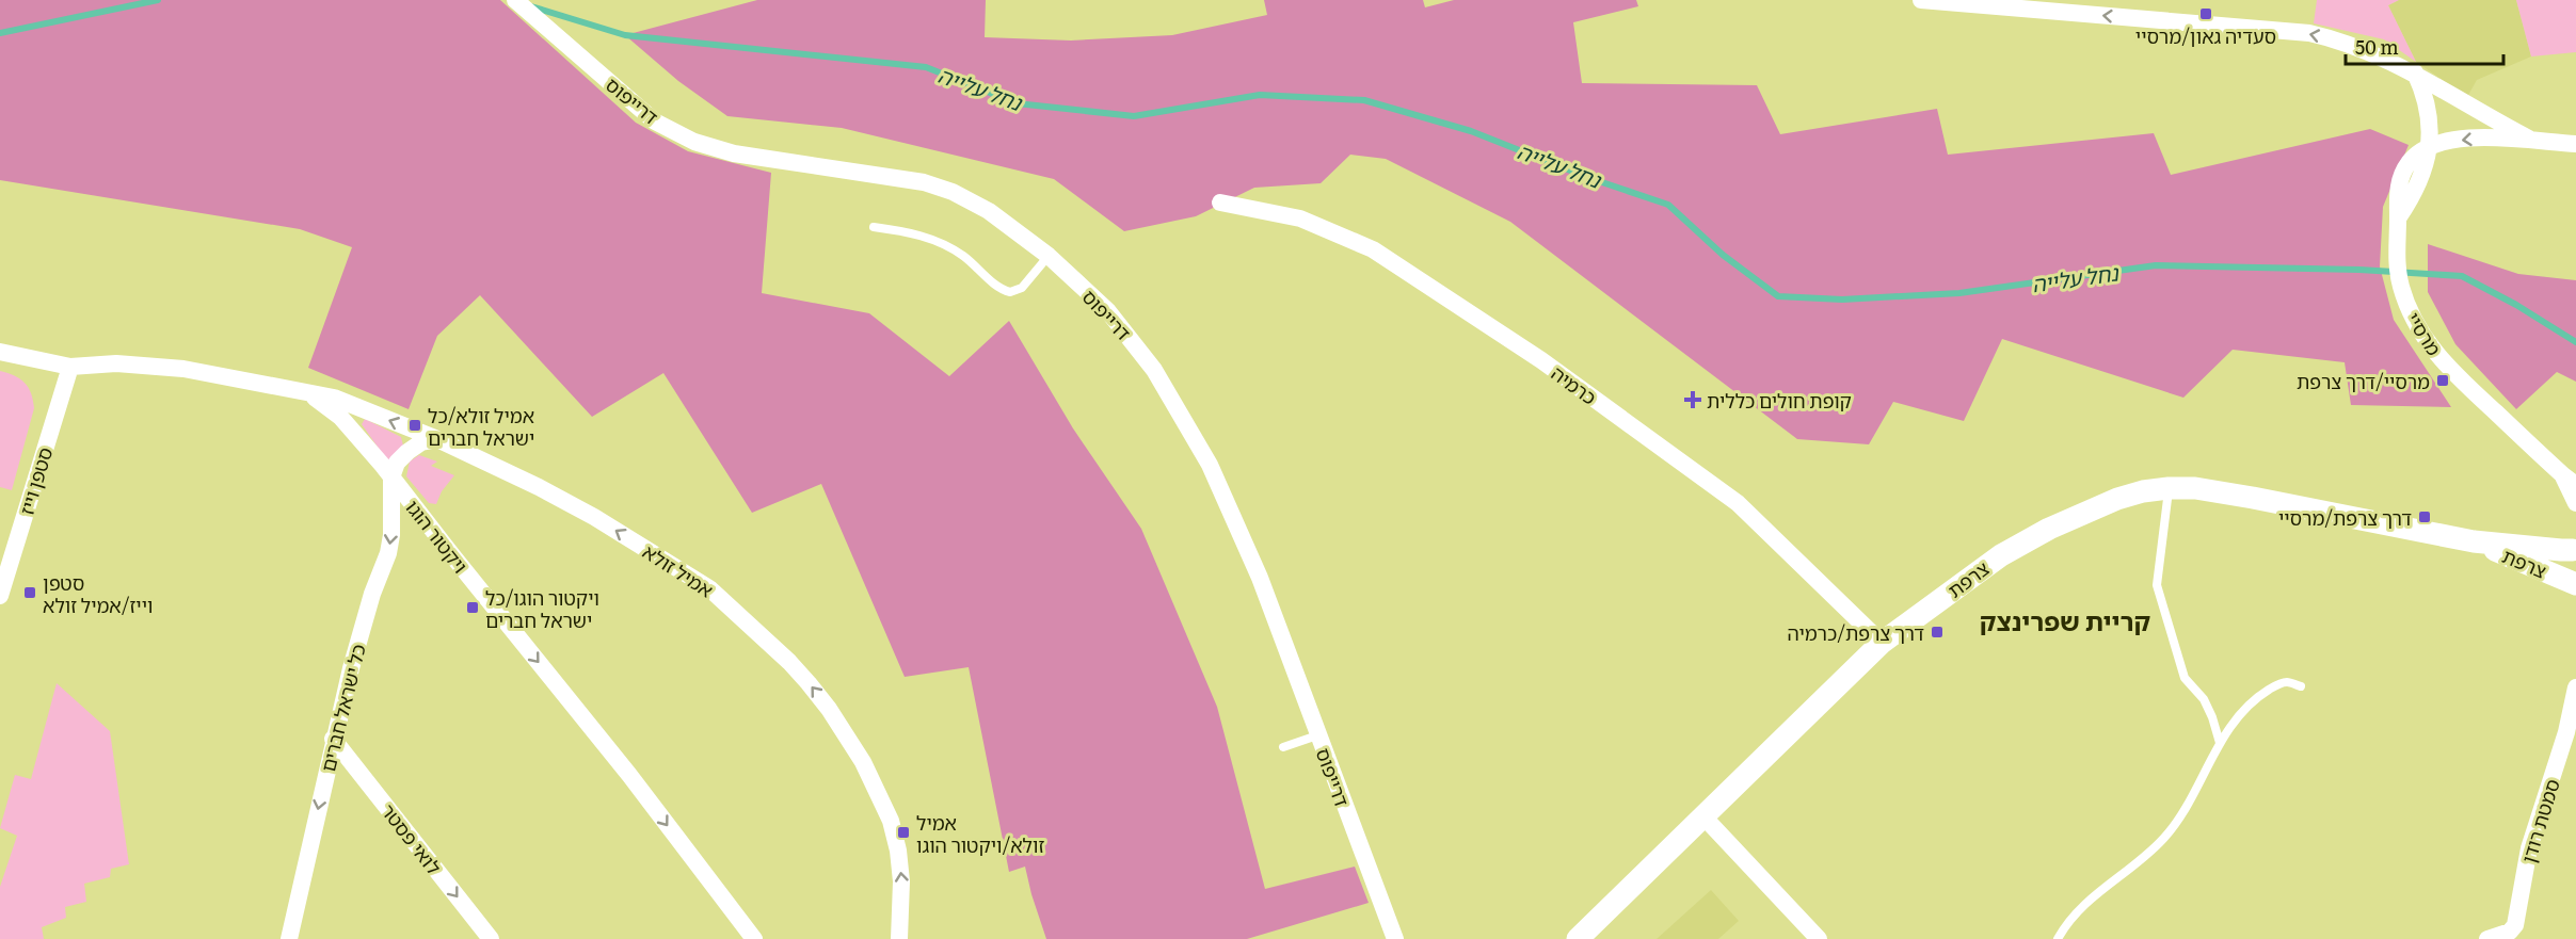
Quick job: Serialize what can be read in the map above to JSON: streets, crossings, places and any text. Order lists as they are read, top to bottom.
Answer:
{
  "streets": {
    "street": [
      "דרייפוס",
      "מרסיי",
      "כרמיה",
      "סטפן וייז",
      "ויקטור הוגו",
      "צרפת",
      "אמיל זולא",
      "כל ישראל חברים",
      "סמטת רודן",
      "לואי פסטר"
    ]
  },
  "crossings": [
    ["כרמיה", "צרפת"],
    ["סטפן וייז", "ויקטור הוגו"],
    ["ויקטור הוגו", "אמיל זולא"],
    ["ויקטור הוגו", "כל ישראל חברים"],
    ["כל ישראל חברים", "לואי פסטר"]
  ],
  "one_way": [
    "ויקטור הוגו",
    "אמיל זולא",
    "כל ישראל חברים",
    "לואי פסטר"
  ],
  "districts": ["קריית שפרינצק"],
  "water": ["נחל עלייה"],
  "places": {
    "transit": [
      "סעדיה גאון/מרסיי",
      "מרסיי/דרך צרפת",
      "אמיל זולא/כל ישראל חברים",
      "דרך צרפת/מרסיי",
      "סטפן וייז/אמיל זולא",
      "ויקטור הוגו/כל ישראל חברים",
      "דרך צרפת/כרמיה",
      "אמיל זולא/ויקטור הוגו"
    ],
    "health": ["קופת חולים כללית"]
  },
  "scale_bar": "50 m"
}
